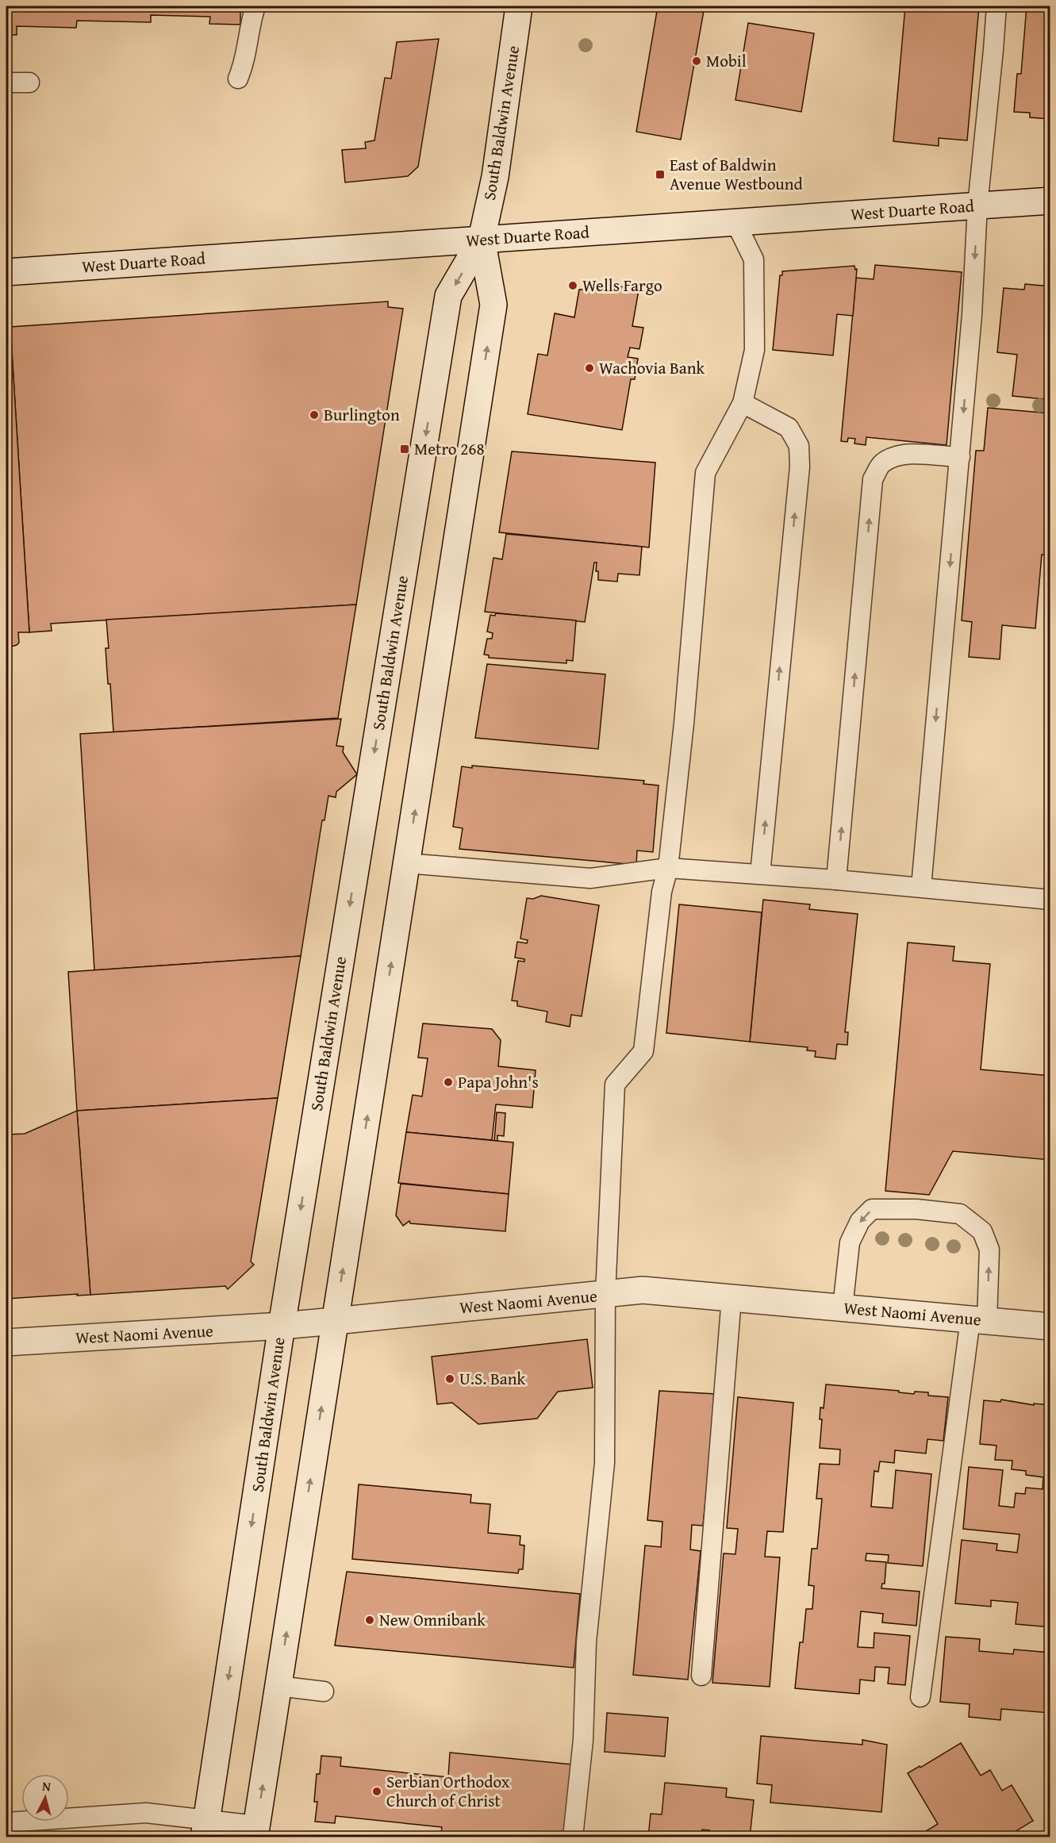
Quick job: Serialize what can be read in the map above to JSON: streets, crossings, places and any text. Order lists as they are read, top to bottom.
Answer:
{
  "streets": {
    "main road": ["South Baldwin Avenue", "West Duarte Road", "West Naomi Avenue"]
  },
  "crossings": [
    ["South Baldwin Avenue", "West Duarte Road"],
    ["South Baldwin Avenue", "West Naomi Avenue"]
  ],
  "places": {
    "other": [
      "Mobil",
      "Wells Fargo",
      "Wachovia Bank",
      "Burlington",
      "Papa John's",
      "U.S. Bank",
      "New Omnibank",
      "Serbian Orthodox Church of Christ"
    ],
    "transit": ["East of Baldwin Avenue Westbound", "Metro 268"]
  },
  "north": "top"
}
